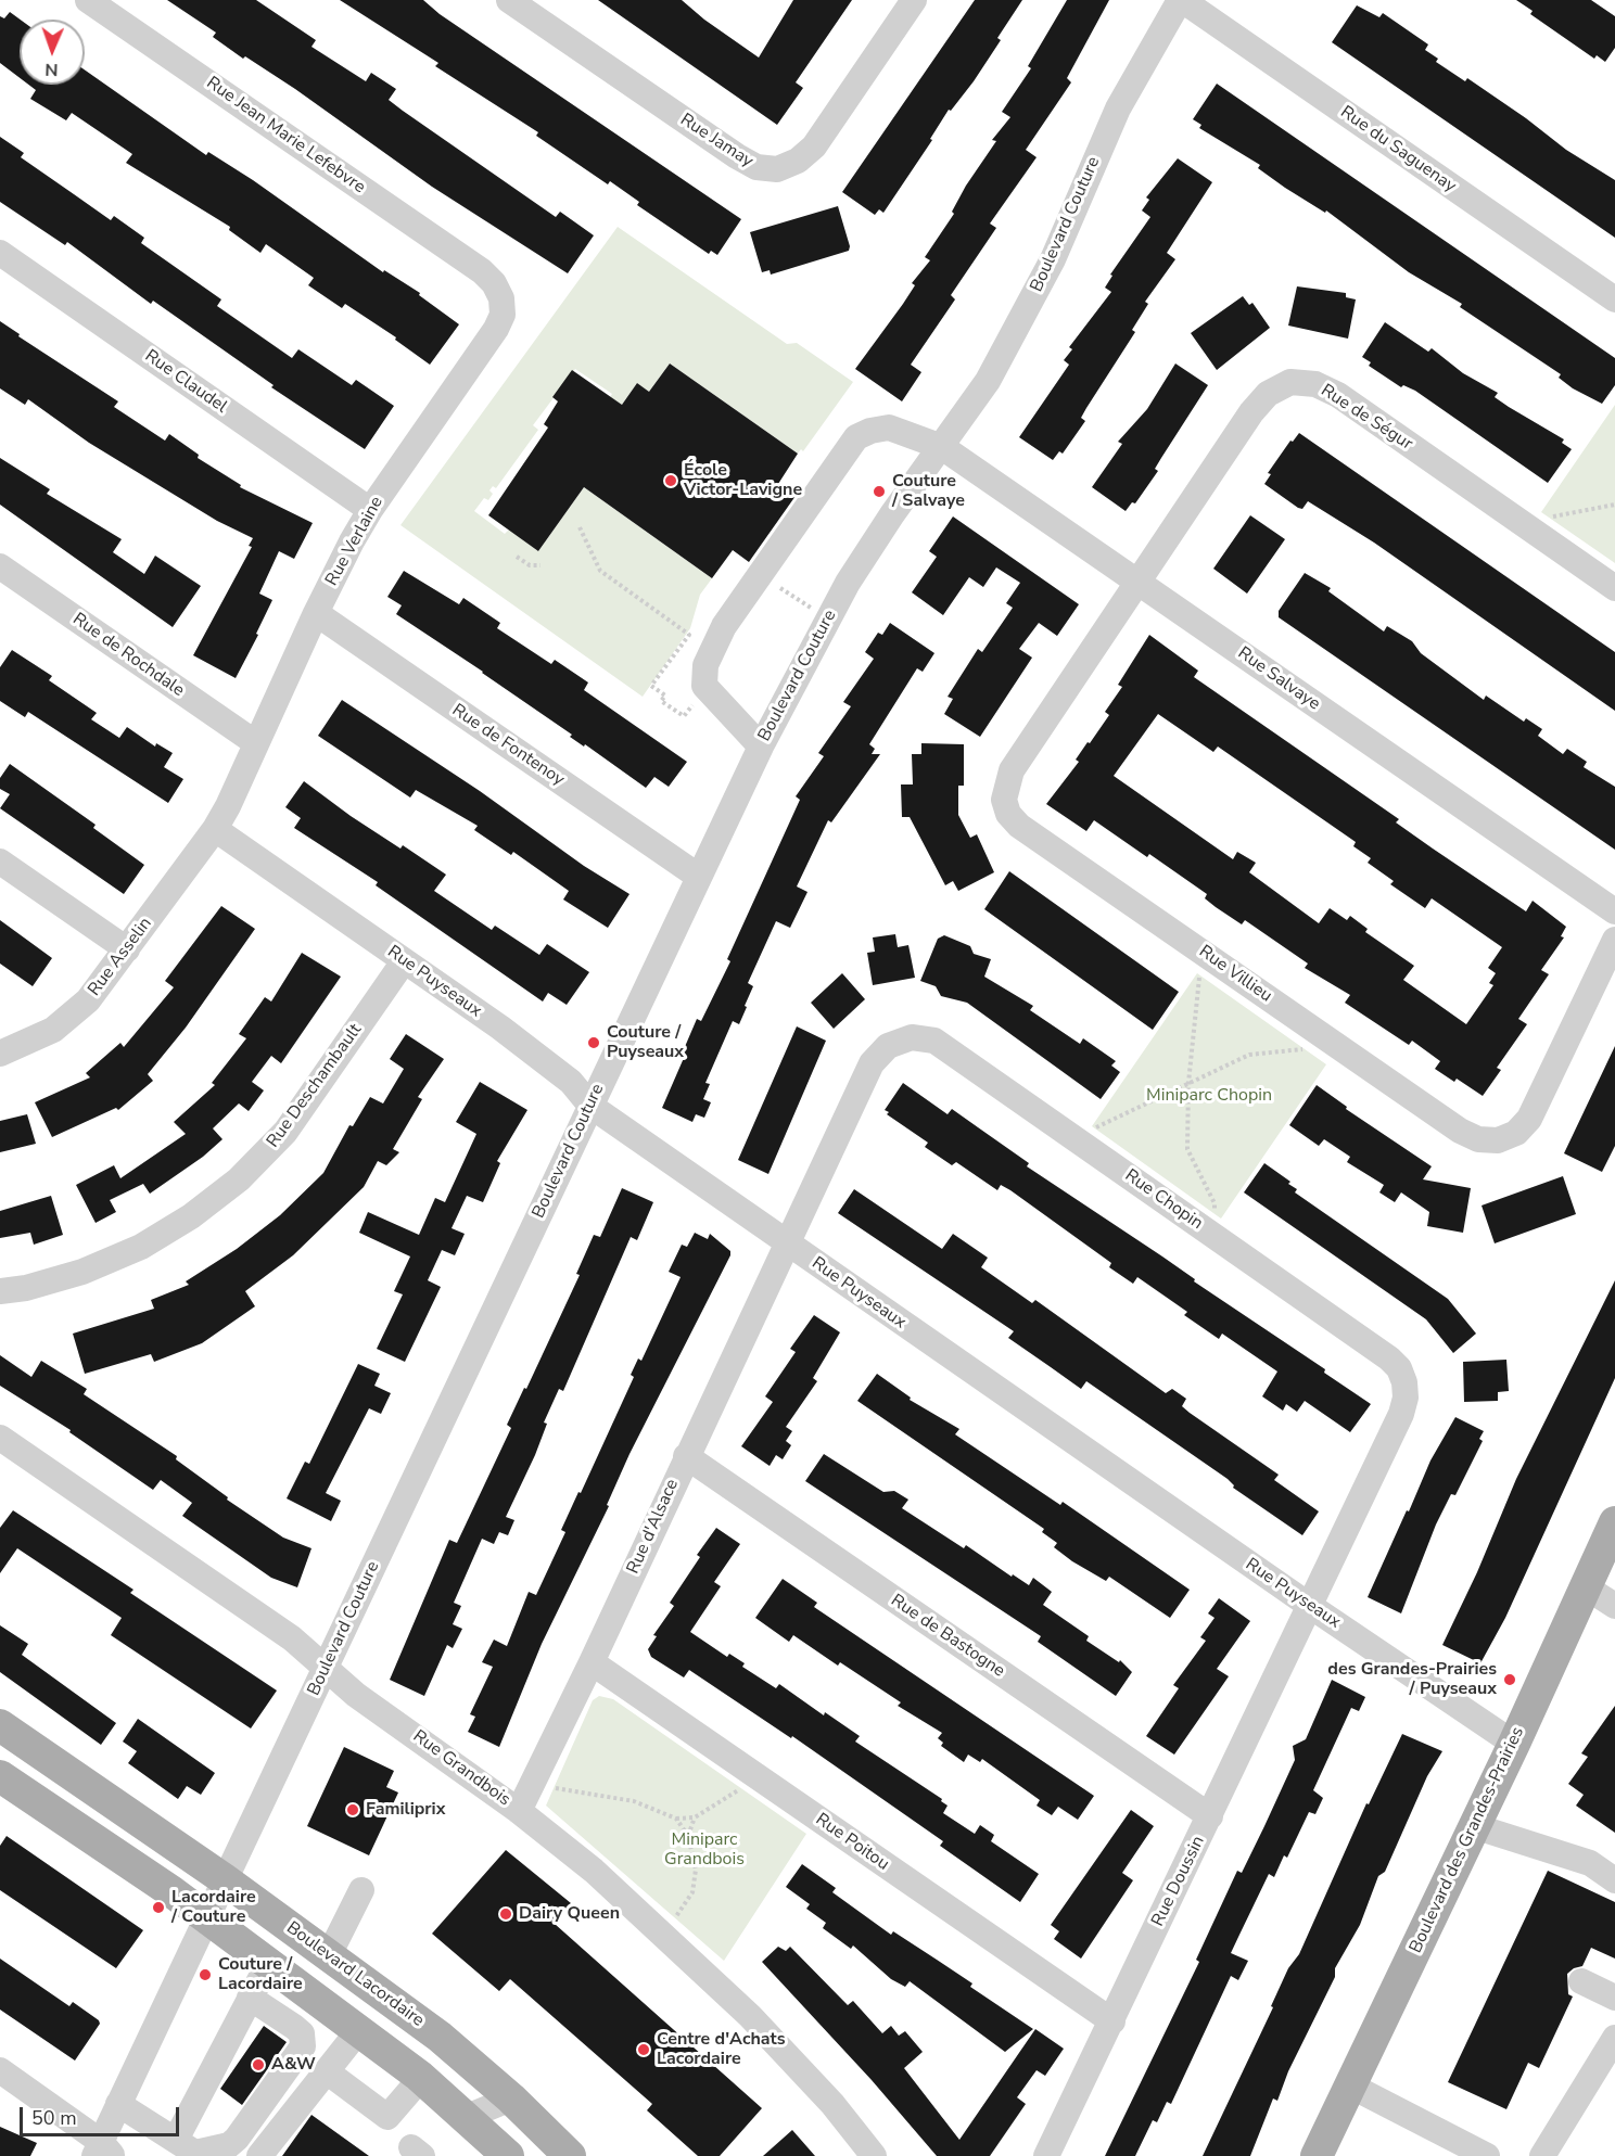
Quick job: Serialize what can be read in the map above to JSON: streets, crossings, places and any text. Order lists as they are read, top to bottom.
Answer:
{
  "streets": {
    "main road": ["Boulevard des Grandes-Prairies", "Boulevard Lacordaire"],
    "street": [
      "Rue Jean Marie Lefebvre",
      "Rue Jamay",
      "Rue du Saguenay",
      "Boulevard Couture",
      "Rue Claudel",
      "Rue de Ségur",
      "Rue Verlaine",
      "Rue de Rochdale",
      "Rue Salvaye",
      "Rue de Fontenoy",
      "Rue Asselin",
      "Rue Villieu",
      "Rue Puyseaux",
      "Rue Deschambault",
      "Rue Chopin",
      "Rue d'Alsace",
      "Rue de Bastogne",
      "Rue Grandbois",
      "Rue Poitou",
      "Rue Doussin"
    ]
  },
  "crossings": [
    ["Rue Jean Marie Lefebvre", "Rue Verlaine"],
    ["Rue du Saguenay", "Boulevard Couture"],
    ["Boulevard Couture", "Rue Salvaye"],
    ["Boulevard Couture", "Rue de Fontenoy"],
    ["Boulevard Couture", "Rue Puyseaux"],
    ["Boulevard Couture", "Rue Grandbois"],
    ["Boulevard Couture", "Boulevard Lacordaire"],
    ["Rue Claudel", "Rue Verlaine"],
    ["Rue de Ségur", "Rue Salvaye"],
    ["Rue de Ségur", "Rue Villieu"],
    ["Rue Verlaine", "Rue de Rochdale"],
    ["Rue Verlaine", "Rue de Fontenoy"],
    ["Rue Verlaine", "Rue Asselin"],
    ["Rue Verlaine", "Rue Puyseaux"],
    ["Rue Salvaye", "Rue Villieu"],
    ["Rue Asselin", "Rue Puyseaux"],
    ["Rue Puyseaux", "Rue Deschambault"],
    ["Rue Puyseaux", "Rue Chopin"],
    ["Rue Puyseaux", "Rue d'Alsace"],
    ["Rue Puyseaux", "Boulevard des Grandes-Prairies"],
    ["Rue Puyseaux", "Rue Doussin"],
    ["Rue Chopin", "Rue d'Alsace"],
    ["Rue Chopin", "Rue Doussin"],
    ["Rue d'Alsace", "Rue de Bastogne"],
    ["Rue d'Alsace", "Rue Grandbois"],
    ["Rue d'Alsace", "Rue Poitou"],
    ["Rue de Bastogne", "Rue Doussin"],
    ["Rue Poitou", "Rue Doussin"]
  ],
  "parks": ["Miniparc Chopin", "Miniparc Grandbois"],
  "places": [
    "École Victor-Lavigne",
    "Couture / Salvaye",
    "Couture / Puyseaux",
    "des Grandes-Prairies / Puyseaux",
    "Familiprix",
    "Lacordaire / Couture",
    "Dairy Queen",
    "Couture / Lacordaire",
    "Centre d'Achats Lacordaire",
    "A&W"
  ],
  "scale_bar": "50 m",
  "north": "bottom"
}
